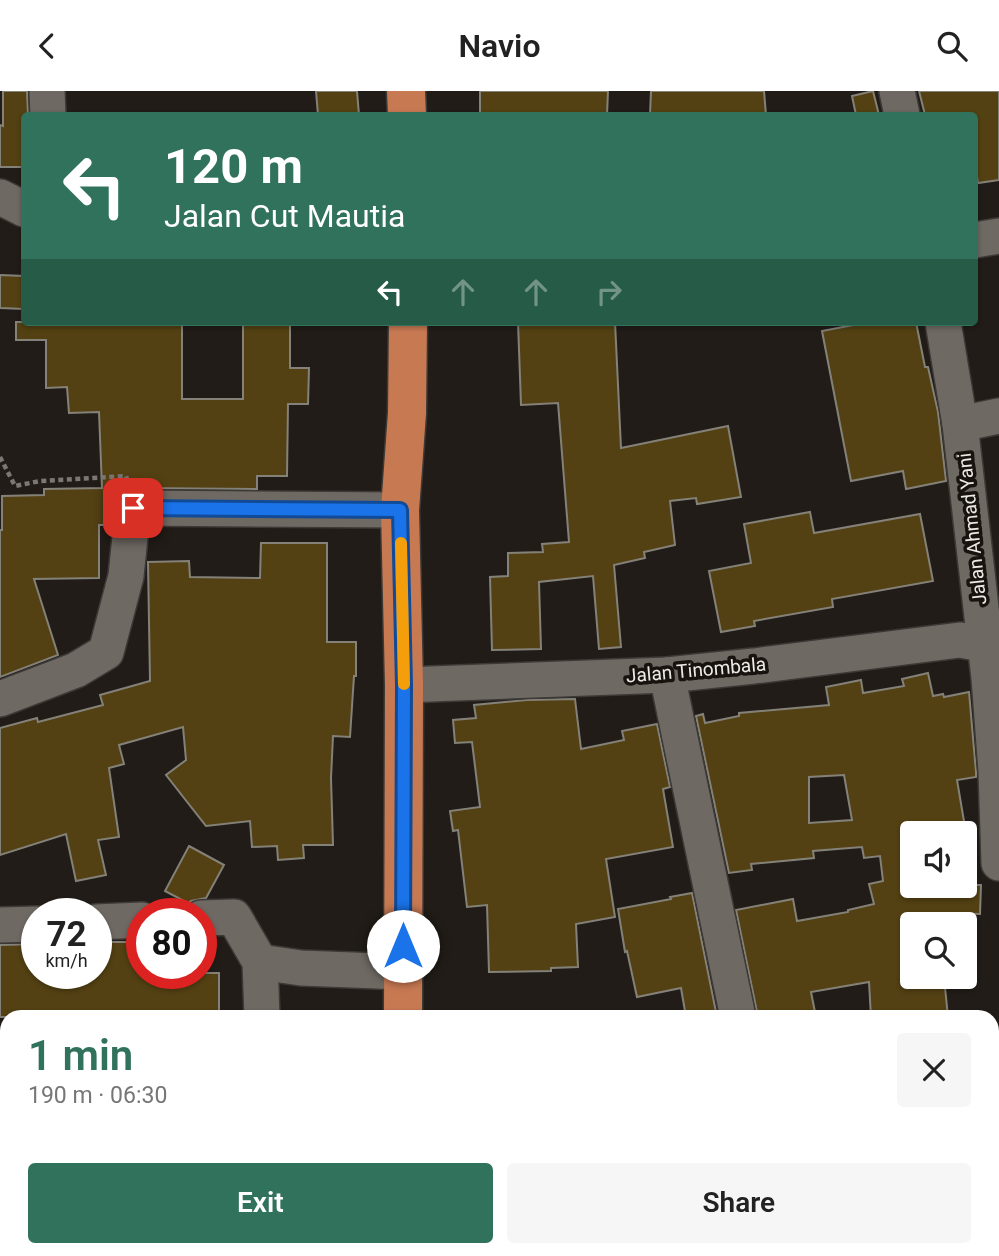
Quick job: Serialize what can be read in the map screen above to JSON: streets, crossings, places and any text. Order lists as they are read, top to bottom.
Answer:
{
  "streets": {
    "street": ["Jalan Ahmad Yani", "Jalan Tinombala"]
  },
  "crossings": [
    ["Jalan Ahmad Yani", "Jalan Tinombala"]
  ],
  "page": {
    "header": "Navio",
    "turn": ["120 m", "Jalan Cut Mautia"],
    "speed": "72 km/h",
    "limit": "80",
    "heading": ["1 min", "190 m · 06:30"],
    "buttons": ["Exit", "Share"]
  }
}
